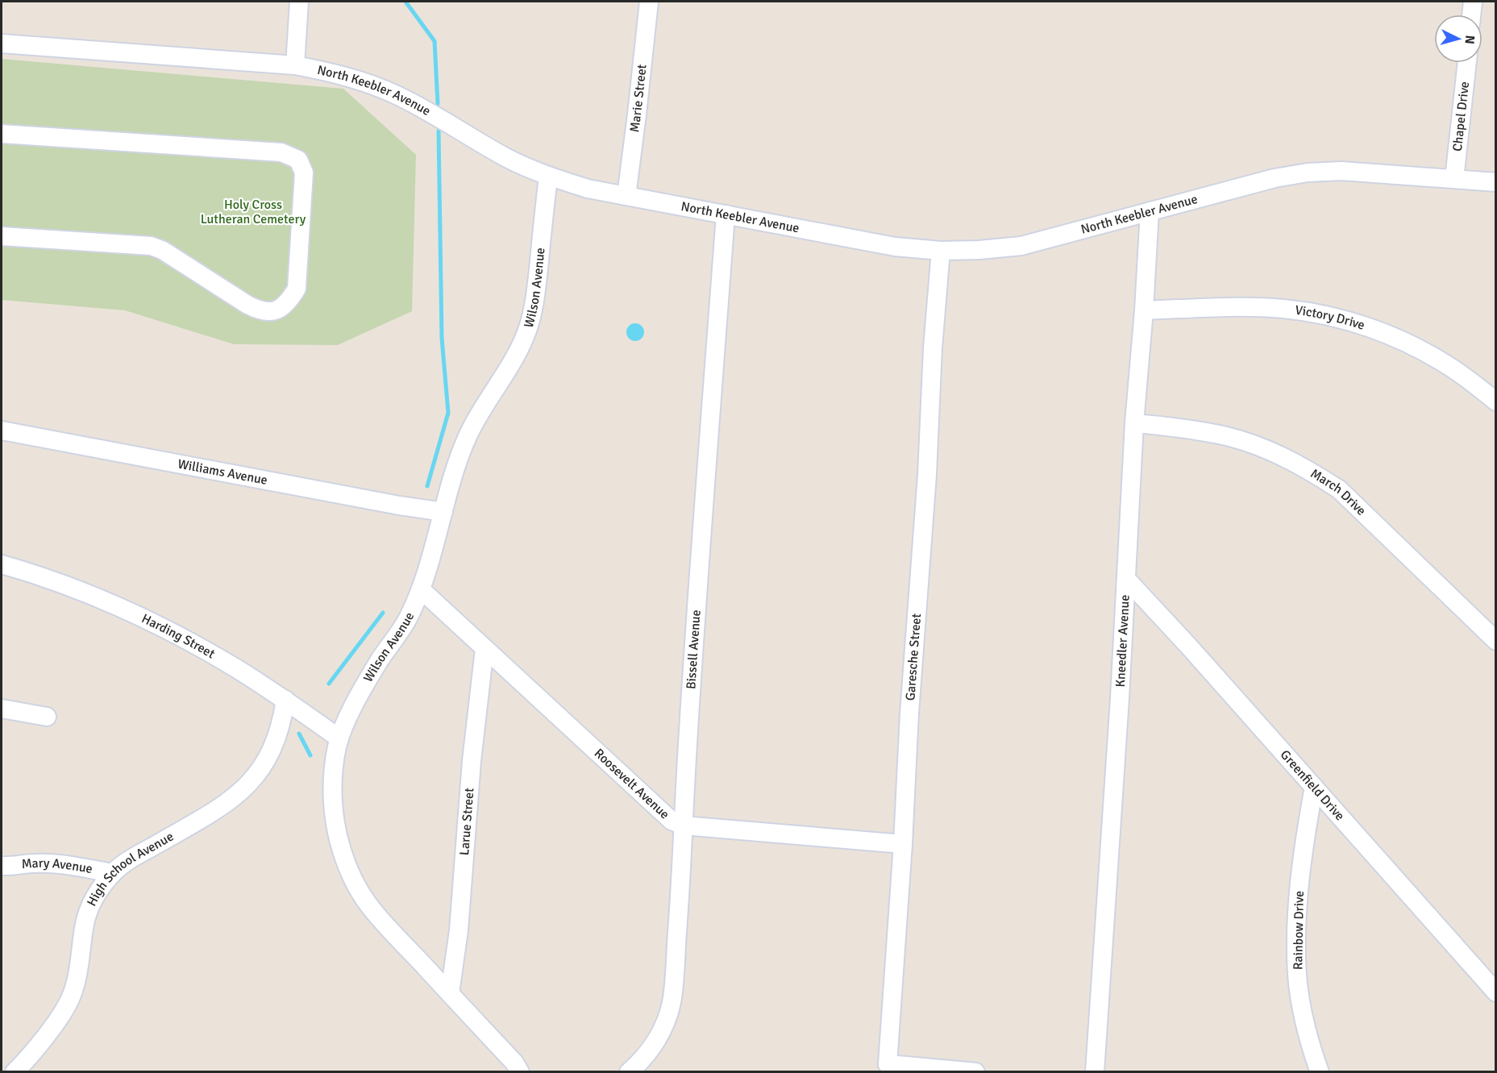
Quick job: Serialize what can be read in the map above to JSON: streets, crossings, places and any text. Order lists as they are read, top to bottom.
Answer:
{
  "streets": {
    "street": [
      "North Keebler Avenue",
      "Marie Street",
      "Chapel Drive",
      "Wilson Avenue",
      "Victory Drive",
      "Williams Avenue",
      "March Drive",
      "Harding Street",
      "Kneedler Avenue",
      "Bissell Avenue",
      "Garesche Street",
      "Roosevelt Avenue",
      "Greenfield Drive",
      "Larue Street",
      "Mary Avenue",
      "High School Avenue",
      "Rainbow Drive"
    ]
  },
  "crossings": [
    ["North Keebler Avenue", "Marie Street"],
    ["North Keebler Avenue", "Chapel Drive"],
    ["North Keebler Avenue", "Wilson Avenue"],
    ["North Keebler Avenue", "Kneedler Avenue"],
    ["North Keebler Avenue", "Bissell Avenue"],
    ["North Keebler Avenue", "Garesche Street"],
    ["Wilson Avenue", "Williams Avenue"],
    ["Wilson Avenue", "Harding Street"],
    ["Wilson Avenue", "Roosevelt Avenue"],
    ["Wilson Avenue", "Larue Street"],
    ["Victory Drive", "Kneedler Avenue"],
    ["March Drive", "Kneedler Avenue"],
    ["Harding Street", "High School Avenue"],
    ["Kneedler Avenue", "Greenfield Drive"],
    ["Bissell Avenue", "Roosevelt Avenue"],
    ["Garesche Street", "Roosevelt Avenue"],
    ["Roosevelt Avenue", "Larue Street"],
    ["Greenfield Drive", "Rainbow Drive"],
    ["Mary Avenue", "High School Avenue"]
  ],
  "parks": ["Holy Cross Lutheran Cemetery"],
  "north": "right"
}
